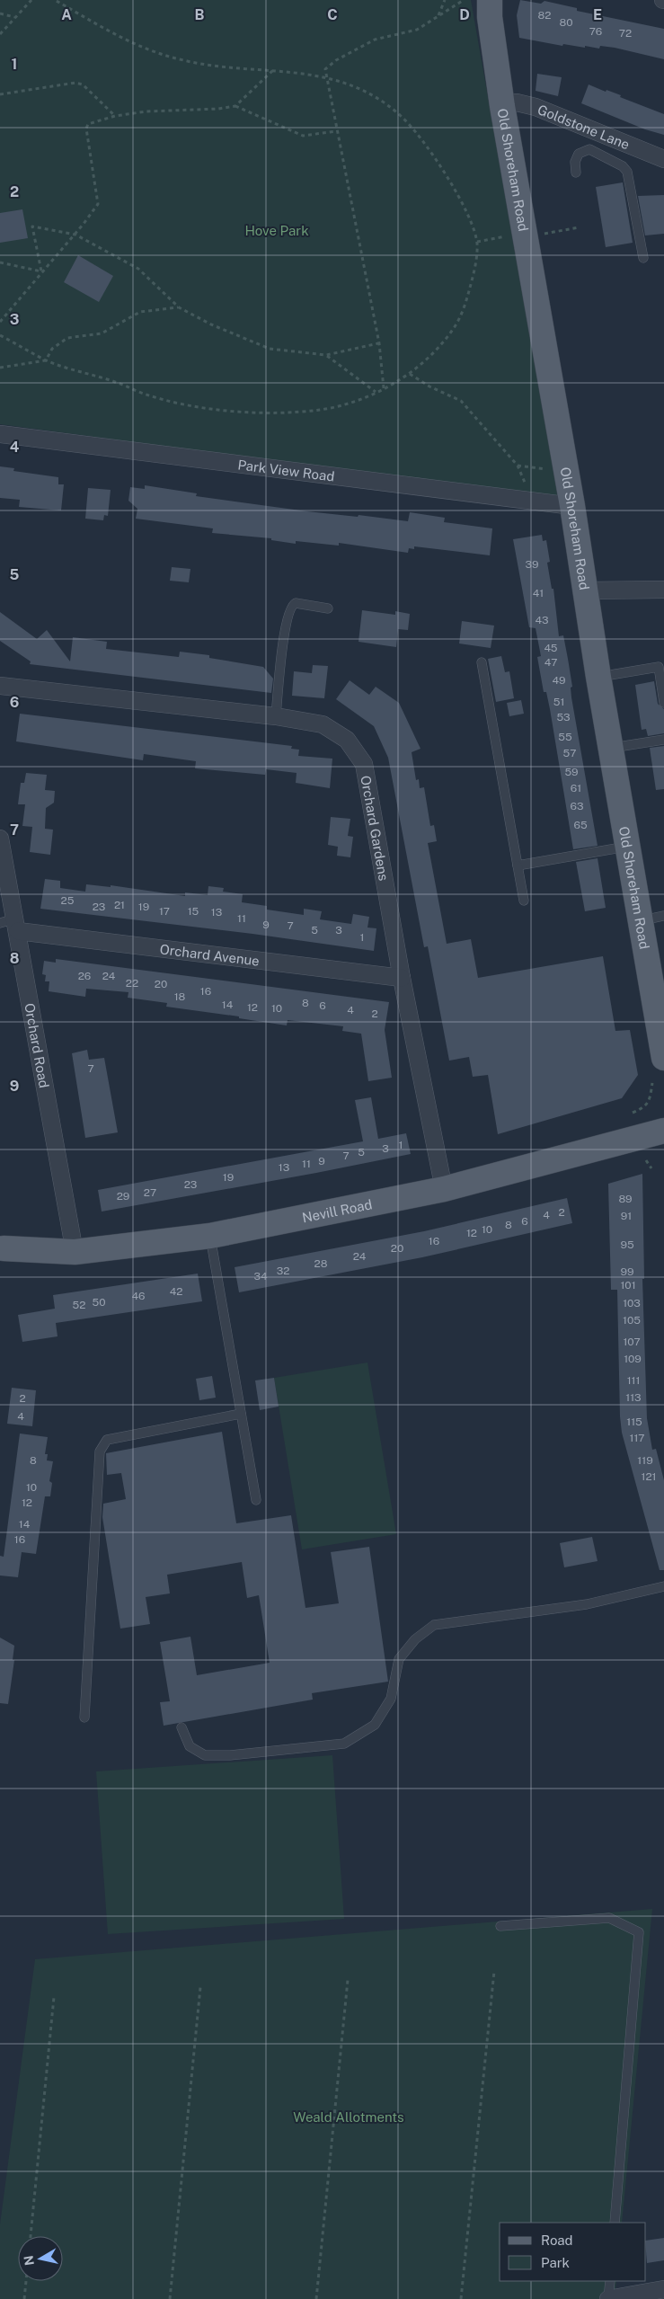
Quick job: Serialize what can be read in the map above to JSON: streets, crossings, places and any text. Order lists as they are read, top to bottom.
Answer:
{
  "streets": {
    "main road": ["Old Shoreham Road", "Nevill Road"],
    "street": [
      "Goldstone Lane",
      "Park View Road",
      "Orchard Gardens",
      "Orchard Avenue",
      "Orchard Road"
    ]
  },
  "crossings": [
    ["Goldstone Lane", "Old Shoreham Road"],
    ["Old Shoreham Road", "Park View Road"],
    ["Orchard Gardens", "Orchard Avenue"],
    ["Orchard Gardens", "Nevill Road"],
    ["Orchard Avenue", "Orchard Road"],
    ["Orchard Road", "Nevill Road"]
  ],
  "parks": ["Hove Park", "Weald Allotments"],
  "house_numbers": [
    "82",
    "80",
    "76",
    "72",
    "39",
    "41",
    "43",
    "45",
    "47",
    "49",
    "51",
    "53",
    "55",
    "57",
    "59",
    "61",
    "63",
    "65",
    "25",
    "21",
    "23",
    "19",
    "17",
    "15",
    "13",
    "11",
    "9",
    "7",
    "5",
    "3",
    "1",
    "26",
    "24",
    "22",
    "20",
    "16",
    "18",
    "8",
    "14",
    "6",
    "12",
    "10",
    "4",
    "2",
    "7",
    "1",
    "3",
    "5",
    "7",
    "9",
    "11",
    "13",
    "19",
    "23",
    "27",
    "29",
    "89",
    "2",
    "4",
    "91",
    "6",
    "8",
    "10",
    "12",
    "16",
    "95",
    "20",
    "24",
    "28",
    "32",
    "99",
    "34",
    "101",
    "42",
    "46",
    "50",
    "103",
    "52",
    "105",
    "107",
    "109",
    "111",
    "113",
    "2",
    "4",
    "115",
    "117",
    "8",
    "119",
    "121",
    "10",
    "12",
    "14",
    "16"
  ],
  "legend": ["Road", "Park"],
  "north": "left",
  "grid": {
    "columns": [
      "A",
      "B",
      "C",
      "D",
      "E"
    ],
    "rows": [
      "1",
      "2",
      "3",
      "4",
      "5",
      "6",
      "7",
      "8",
      "9"
    ]
  }
}
